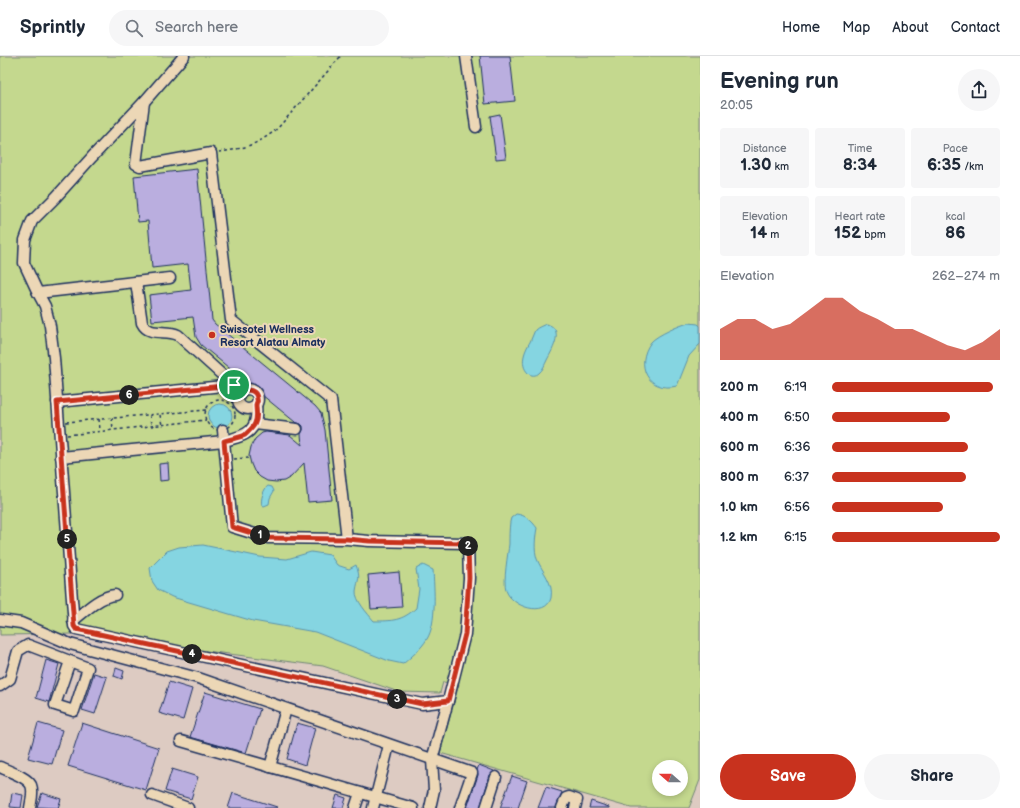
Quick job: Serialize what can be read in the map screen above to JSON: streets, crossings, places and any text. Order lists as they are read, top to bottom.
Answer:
{
  "places": ["Swissotel Wellness Resort Alatau Almaty"],
  "north": "left",
  "page": {
    "header": "Sprintly",
    "search": "Search here",
    "nav": [
      "Home",
      "Map",
      "About",
      "Contact"
    ],
    "heading": ["Evening run", "20:05"],
    "stats": [
      ["Distance", "1.30 km"],
      ["Time", "8:34"],
      ["Pace", "6:35 /km"],
      ["Elevation", "14 m"],
      ["Heart rate", "152 bpm"],
      ["kcal", "86"]
    ],
    "chart": ["Elevation", "262–274 m"],
    "list": [
      {
        "name": "200 m",
        "note": "6:19"
      },
      {
        "name": "400 m",
        "note": "6:50"
      },
      {
        "name": "600 m",
        "note": "6:36"
      },
      {
        "name": "800 m",
        "note": "6:37"
      },
      {
        "name": "1.0 km",
        "note": "6:56"
      },
      {
        "name": "1.2 km",
        "note": "6:15"
      }
    ],
    "pins": [
      "6",
      "1",
      "5",
      "2",
      "4",
      "3"
    ],
    "buttons": ["Save", "Share"]
  }
}
